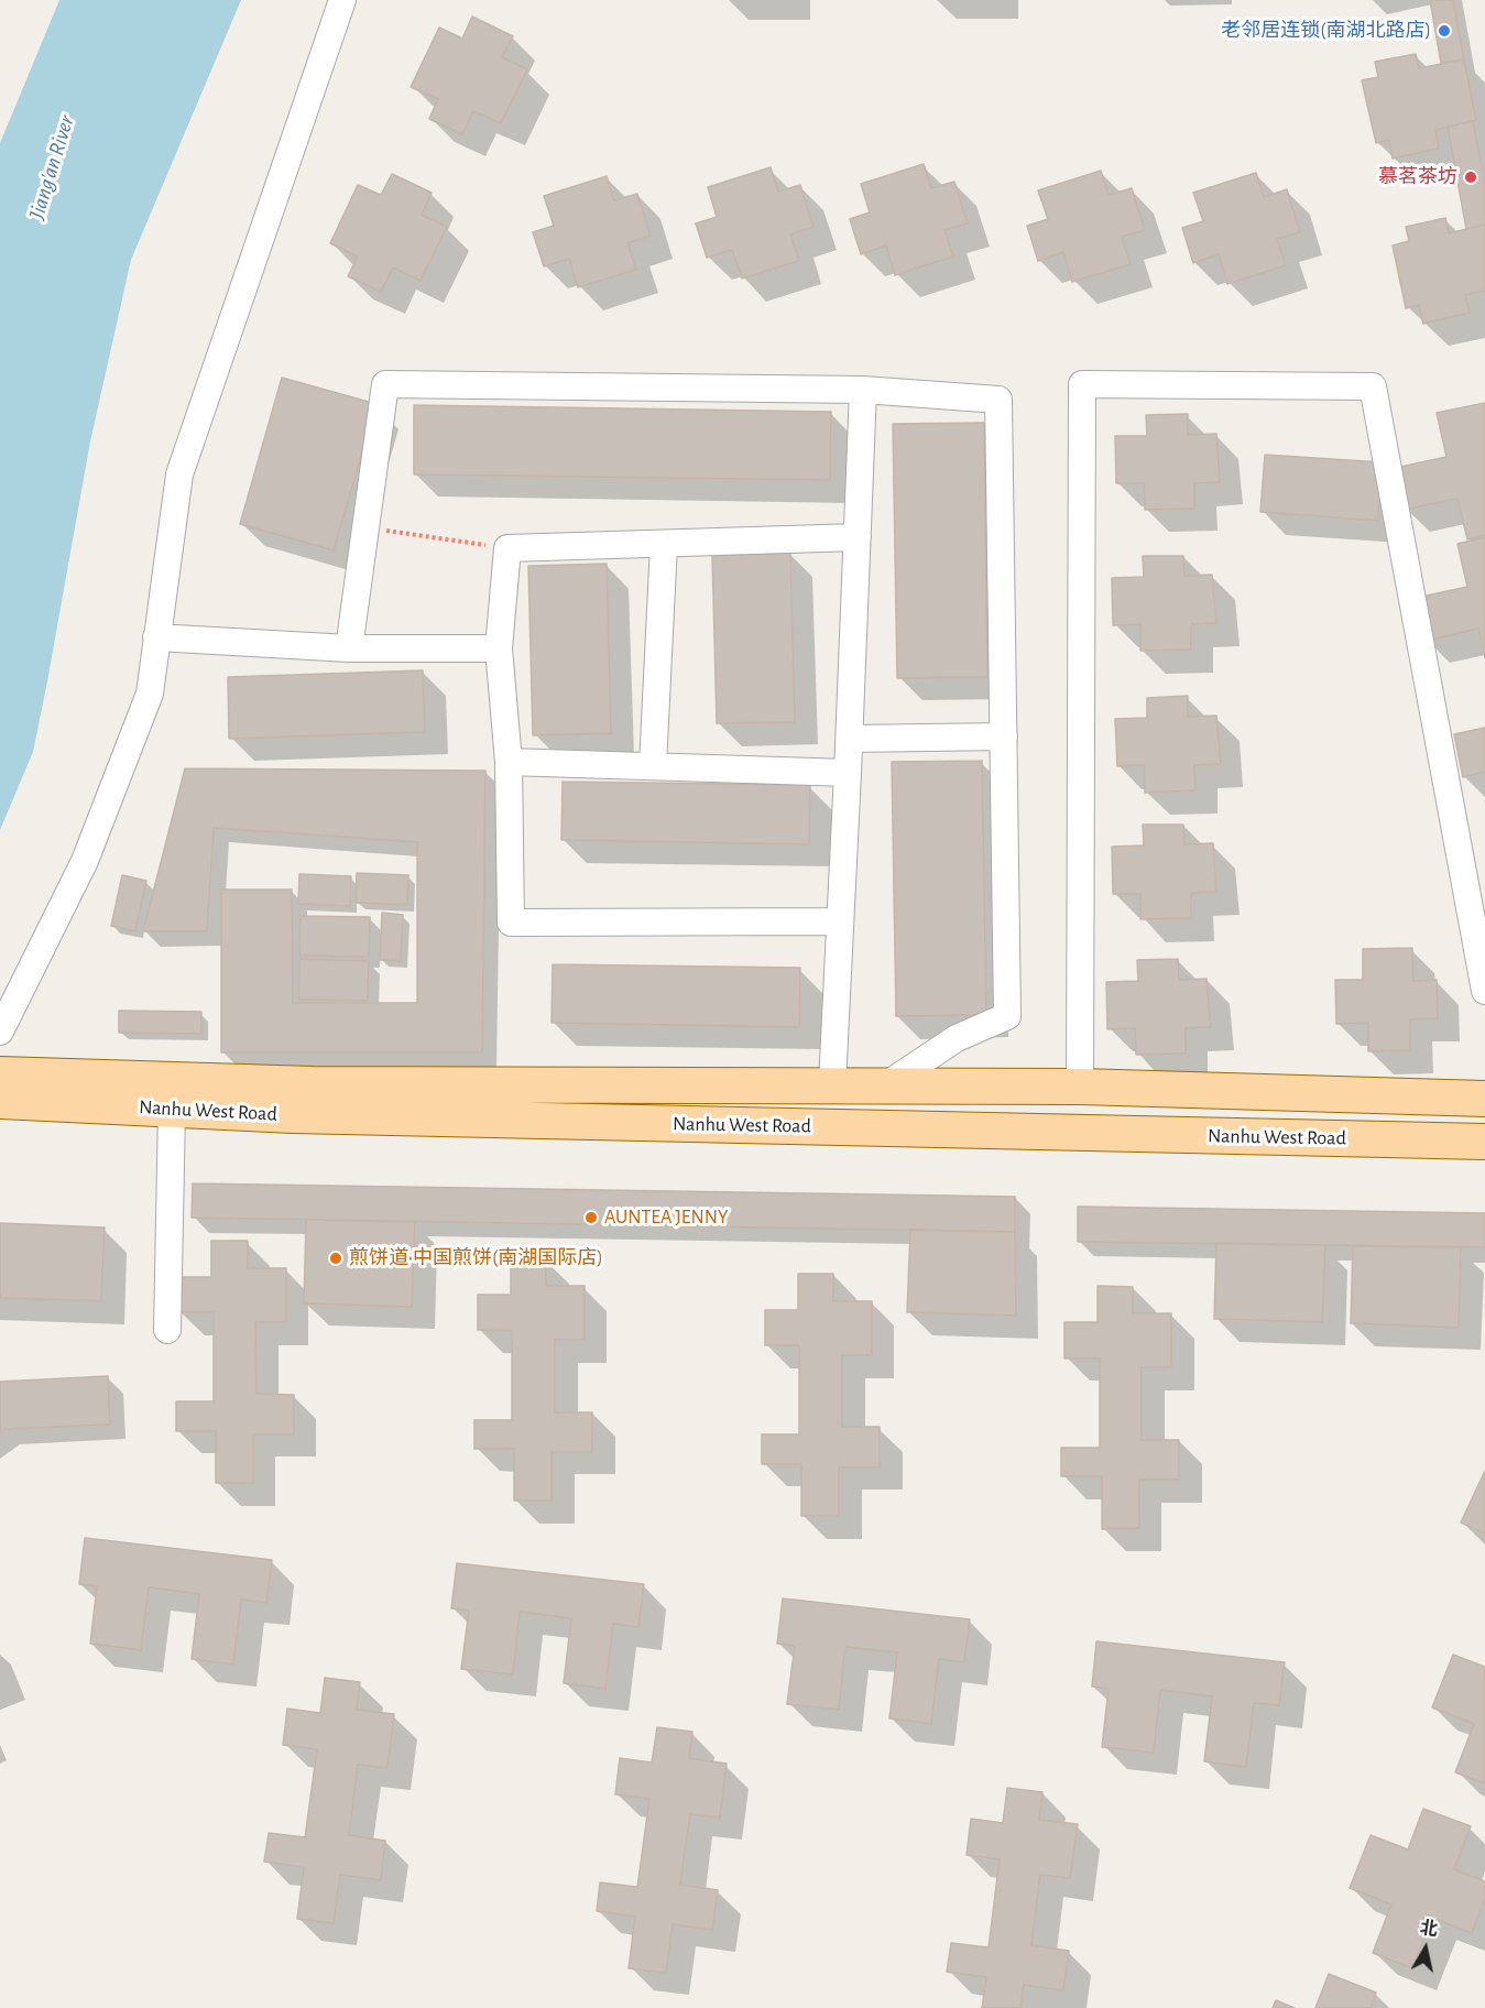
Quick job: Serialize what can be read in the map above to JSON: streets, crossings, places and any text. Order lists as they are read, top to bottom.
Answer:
{
  "streets": {
    "main road": ["Nanhu West Road"]
  },
  "water": ["Jiang'an River"],
  "places": [
    "老邻居连锁(南湖北路店)",
    "慕茗茶坊",
    "AUNTEA JENNY",
    "煎饼道·中国煎饼(南湖国际店)"
  ],
  "north": "top"
}
